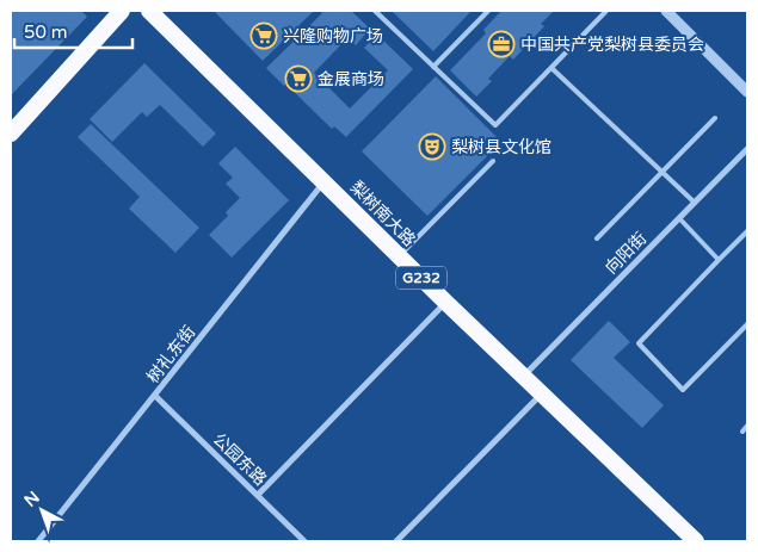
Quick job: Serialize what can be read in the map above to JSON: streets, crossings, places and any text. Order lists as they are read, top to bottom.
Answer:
{
  "streets": {
    "highway": ["梨树南大路", "G232"],
    "street": ["向阳街", "树礼东街", "公园东路"]
  },
  "crossings": [
    ["梨树南大路", "向阳街"],
    ["梨树南大路", "树礼东街"],
    ["树礼东街", "公园东路"]
  ],
  "places": {
    "supermarket": ["兴隆购物广场", "金展商场"],
    "office": ["中国共产党梨树县委员会"],
    "theatre": ["梨树县文化馆"]
  },
  "scale_bar": "50 m",
  "north": "top left"
}
